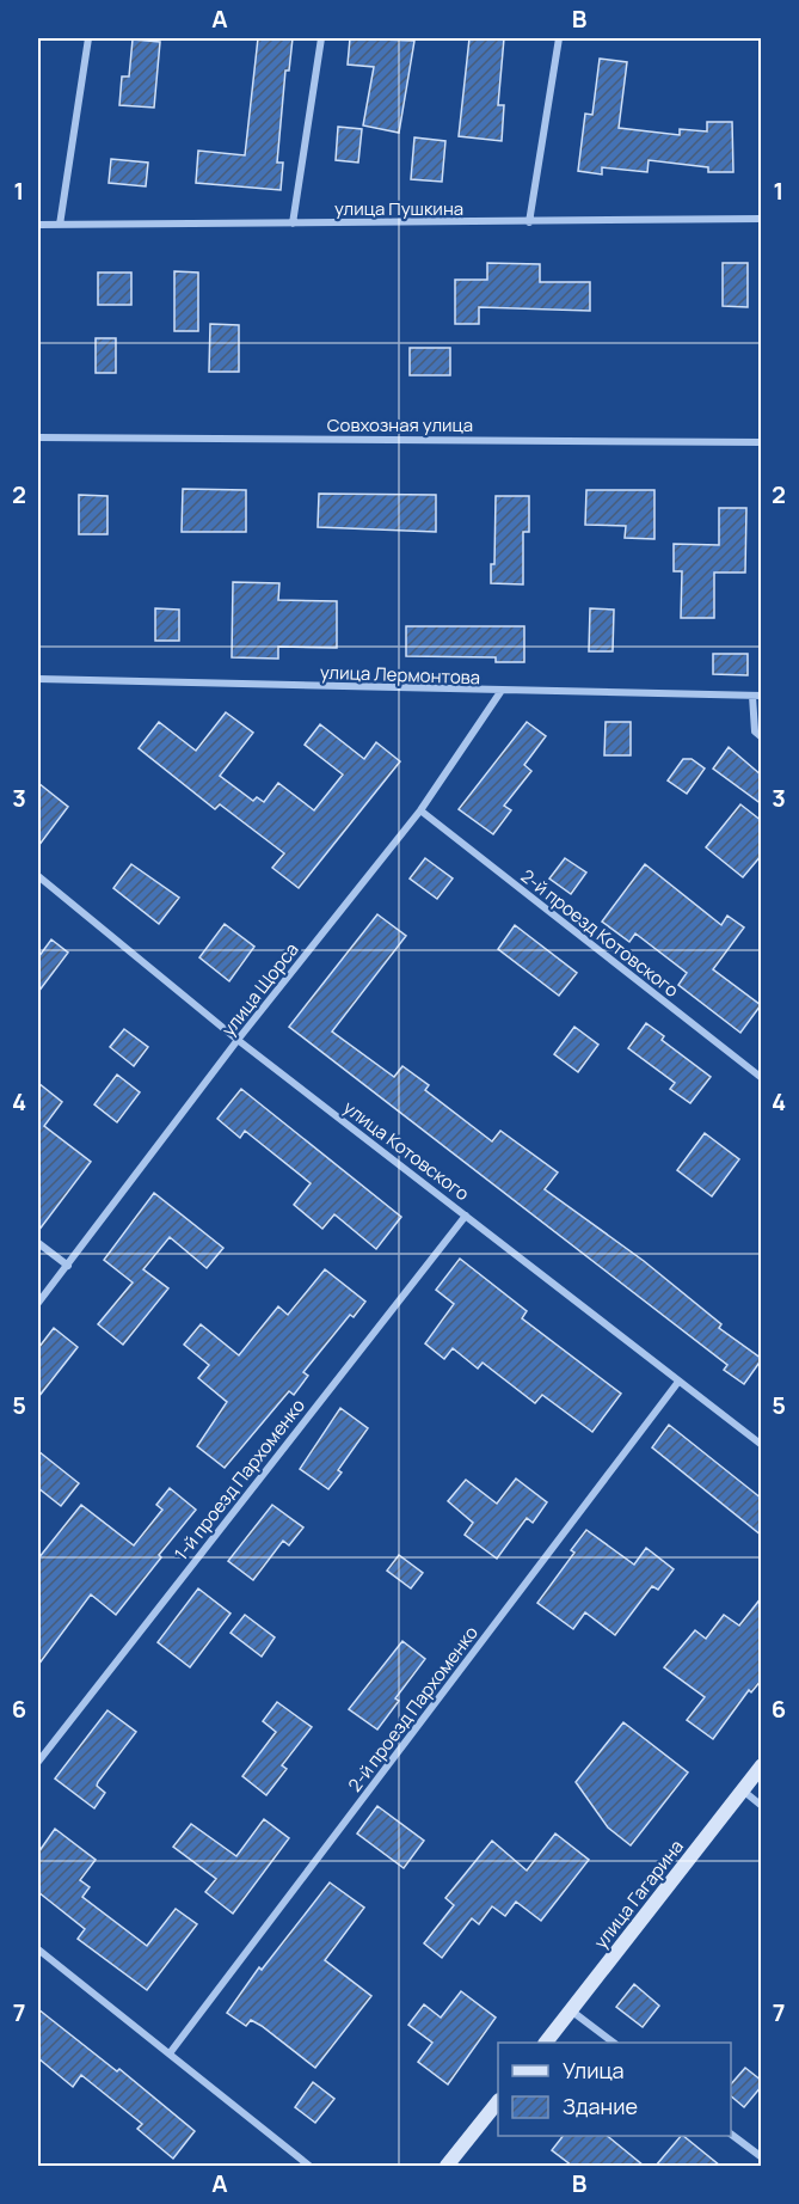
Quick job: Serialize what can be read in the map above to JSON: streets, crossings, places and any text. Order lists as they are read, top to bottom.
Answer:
{
  "streets": {
    "street": [
      "улица Пушкина",
      "Совхозная улица",
      "улица Лермонтова",
      "2-й проезд Котовского",
      "улица Щорса",
      "улица Котовского",
      "1-й проезд Пархоменко",
      "2-й проезд Пархоменко",
      "улица Гагарина"
    ]
  },
  "crossings": [
    ["улица Лермонтова", "улица Щорса"],
    ["2-й проезд Котовского", "улица Щорса"],
    ["улица Щорса", "улица Котовского"],
    ["улица Котовского", "1-й проезд Пархоменко"],
    ["улица Котовского", "2-й проезд Пархоменко"]
  ],
  "legend": ["Улица", "Здание"],
  "grid": {
    "columns": ["A", "B"],
    "rows": [
      "1",
      "2",
      "3",
      "4",
      "5",
      "6",
      "7"
    ]
  }
}
